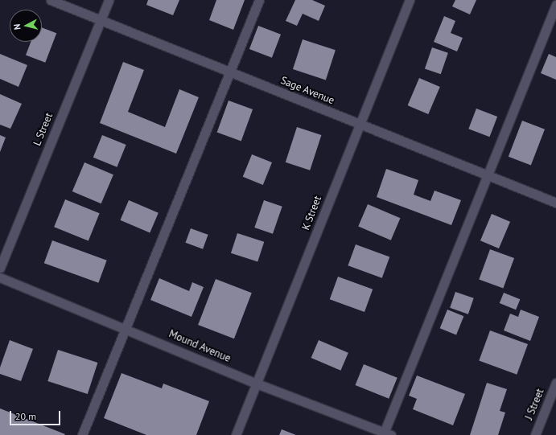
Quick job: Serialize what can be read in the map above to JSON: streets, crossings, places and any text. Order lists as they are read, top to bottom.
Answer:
{
  "streets": {
    "street": [
      "Sage Avenue",
      "L Street",
      "K Street",
      "Mound Avenue",
      "J Street"
    ]
  },
  "crossings": [
    ["Sage Avenue", "L Street"],
    ["Sage Avenue", "K Street"],
    ["K Street", "Mound Avenue"]
  ],
  "scale_bar": "20 m",
  "north": "left"
}
